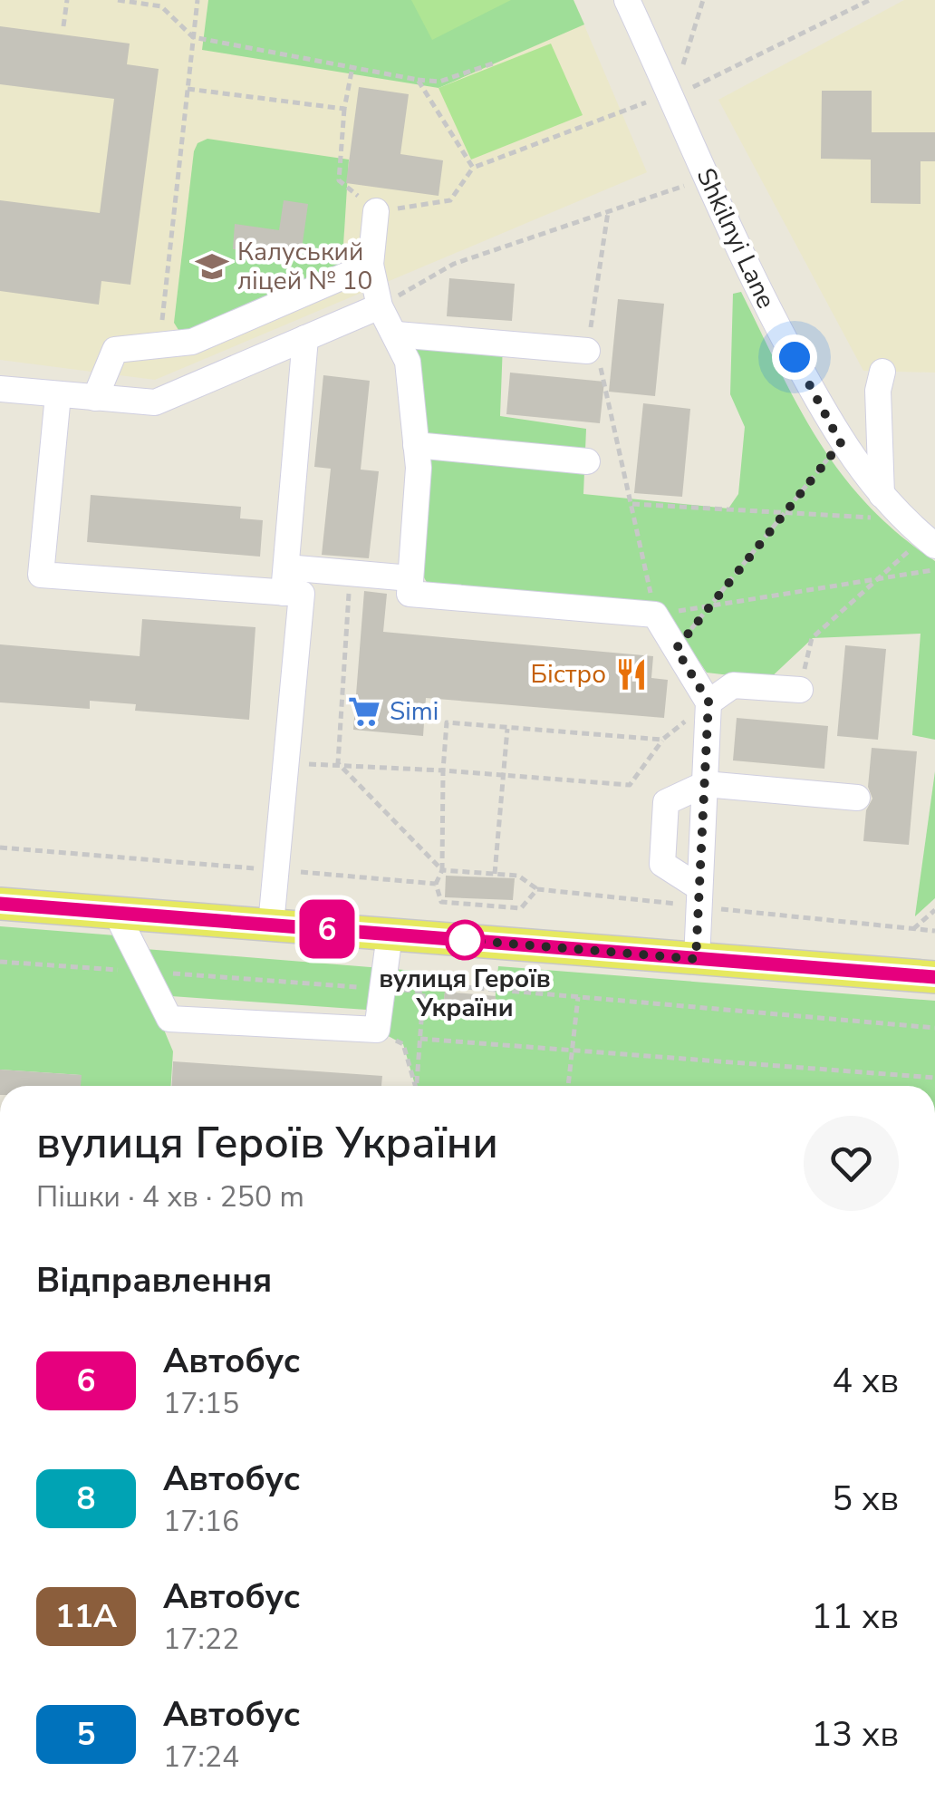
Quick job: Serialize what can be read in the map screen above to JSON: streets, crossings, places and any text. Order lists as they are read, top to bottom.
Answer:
{
  "streets": {
    "street": ["Shkilnyi Lane"]
  },
  "places": {
    "school or university": ["Калуський ліцей № 10"],
    "restaurant": ["Бістро"],
    "supermarket": ["Simi"],
    "other": ["вулиця Героїв України"]
  },
  "lines": ["bus line 6"],
  "page": {
    "on_map": "6",
    "heading": [
      ["вулиця Героїв України", "Пішки · 4 хв · 250 m"],
      "Відправлення"
    ],
    "list": [
      {
        "mark": "6",
        "name": "Автобус",
        "note": "17:15",
        "value": "4 хв"
      },
      {
        "mark": "8",
        "name": "Автобус",
        "note": "17:16",
        "value": "5 хв"
      },
      {
        "mark": "11А",
        "name": "Автобус",
        "note": "17:22",
        "value": "11 хв"
      },
      {
        "mark": "5",
        "name": "Автобус",
        "note": "17:24",
        "value": "13 хв"
      }
    ]
  }
}
